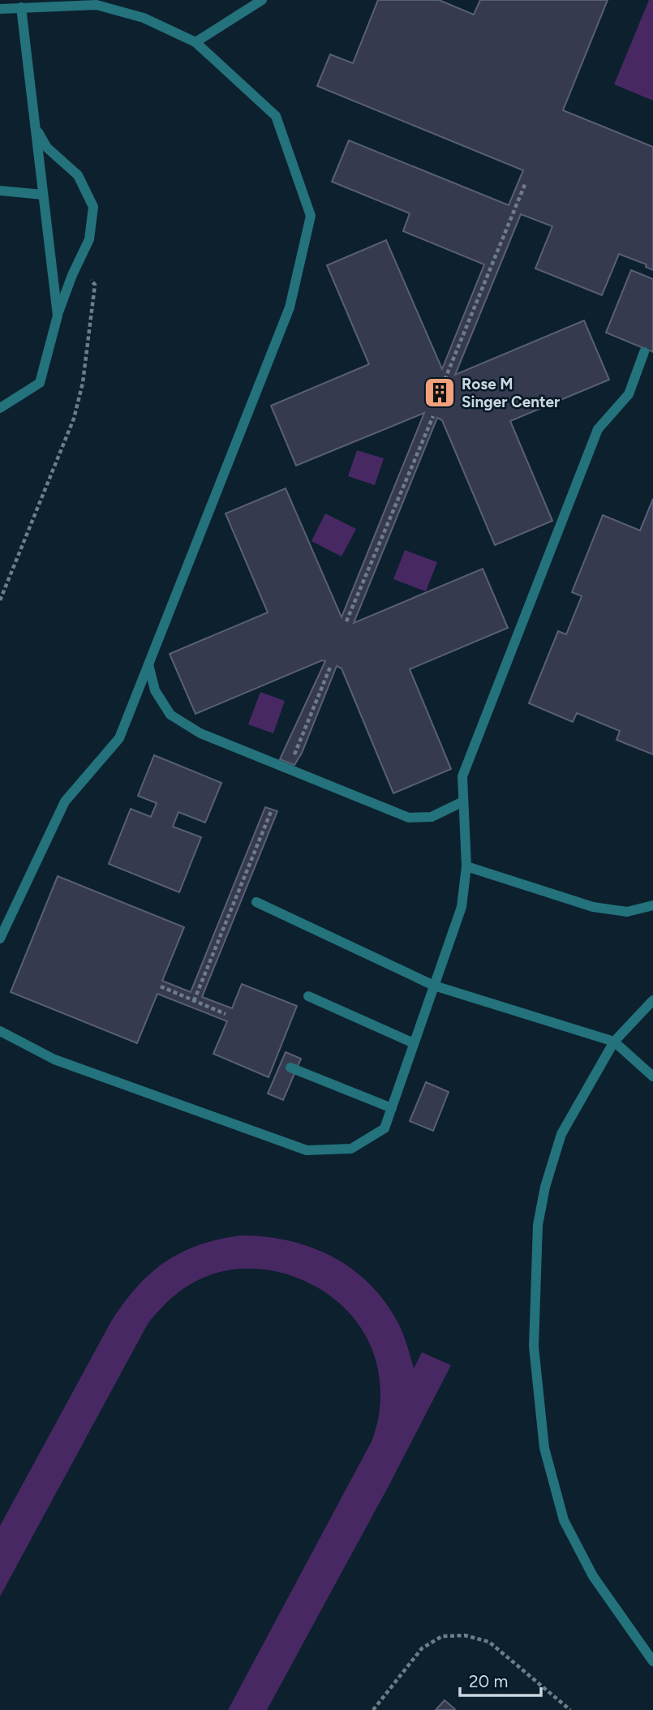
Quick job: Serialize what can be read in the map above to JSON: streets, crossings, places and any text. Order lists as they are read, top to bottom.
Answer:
{
  "places": {
    "building": ["Rose M Singer Center"]
  },
  "scale_bar": "20 m"
}
